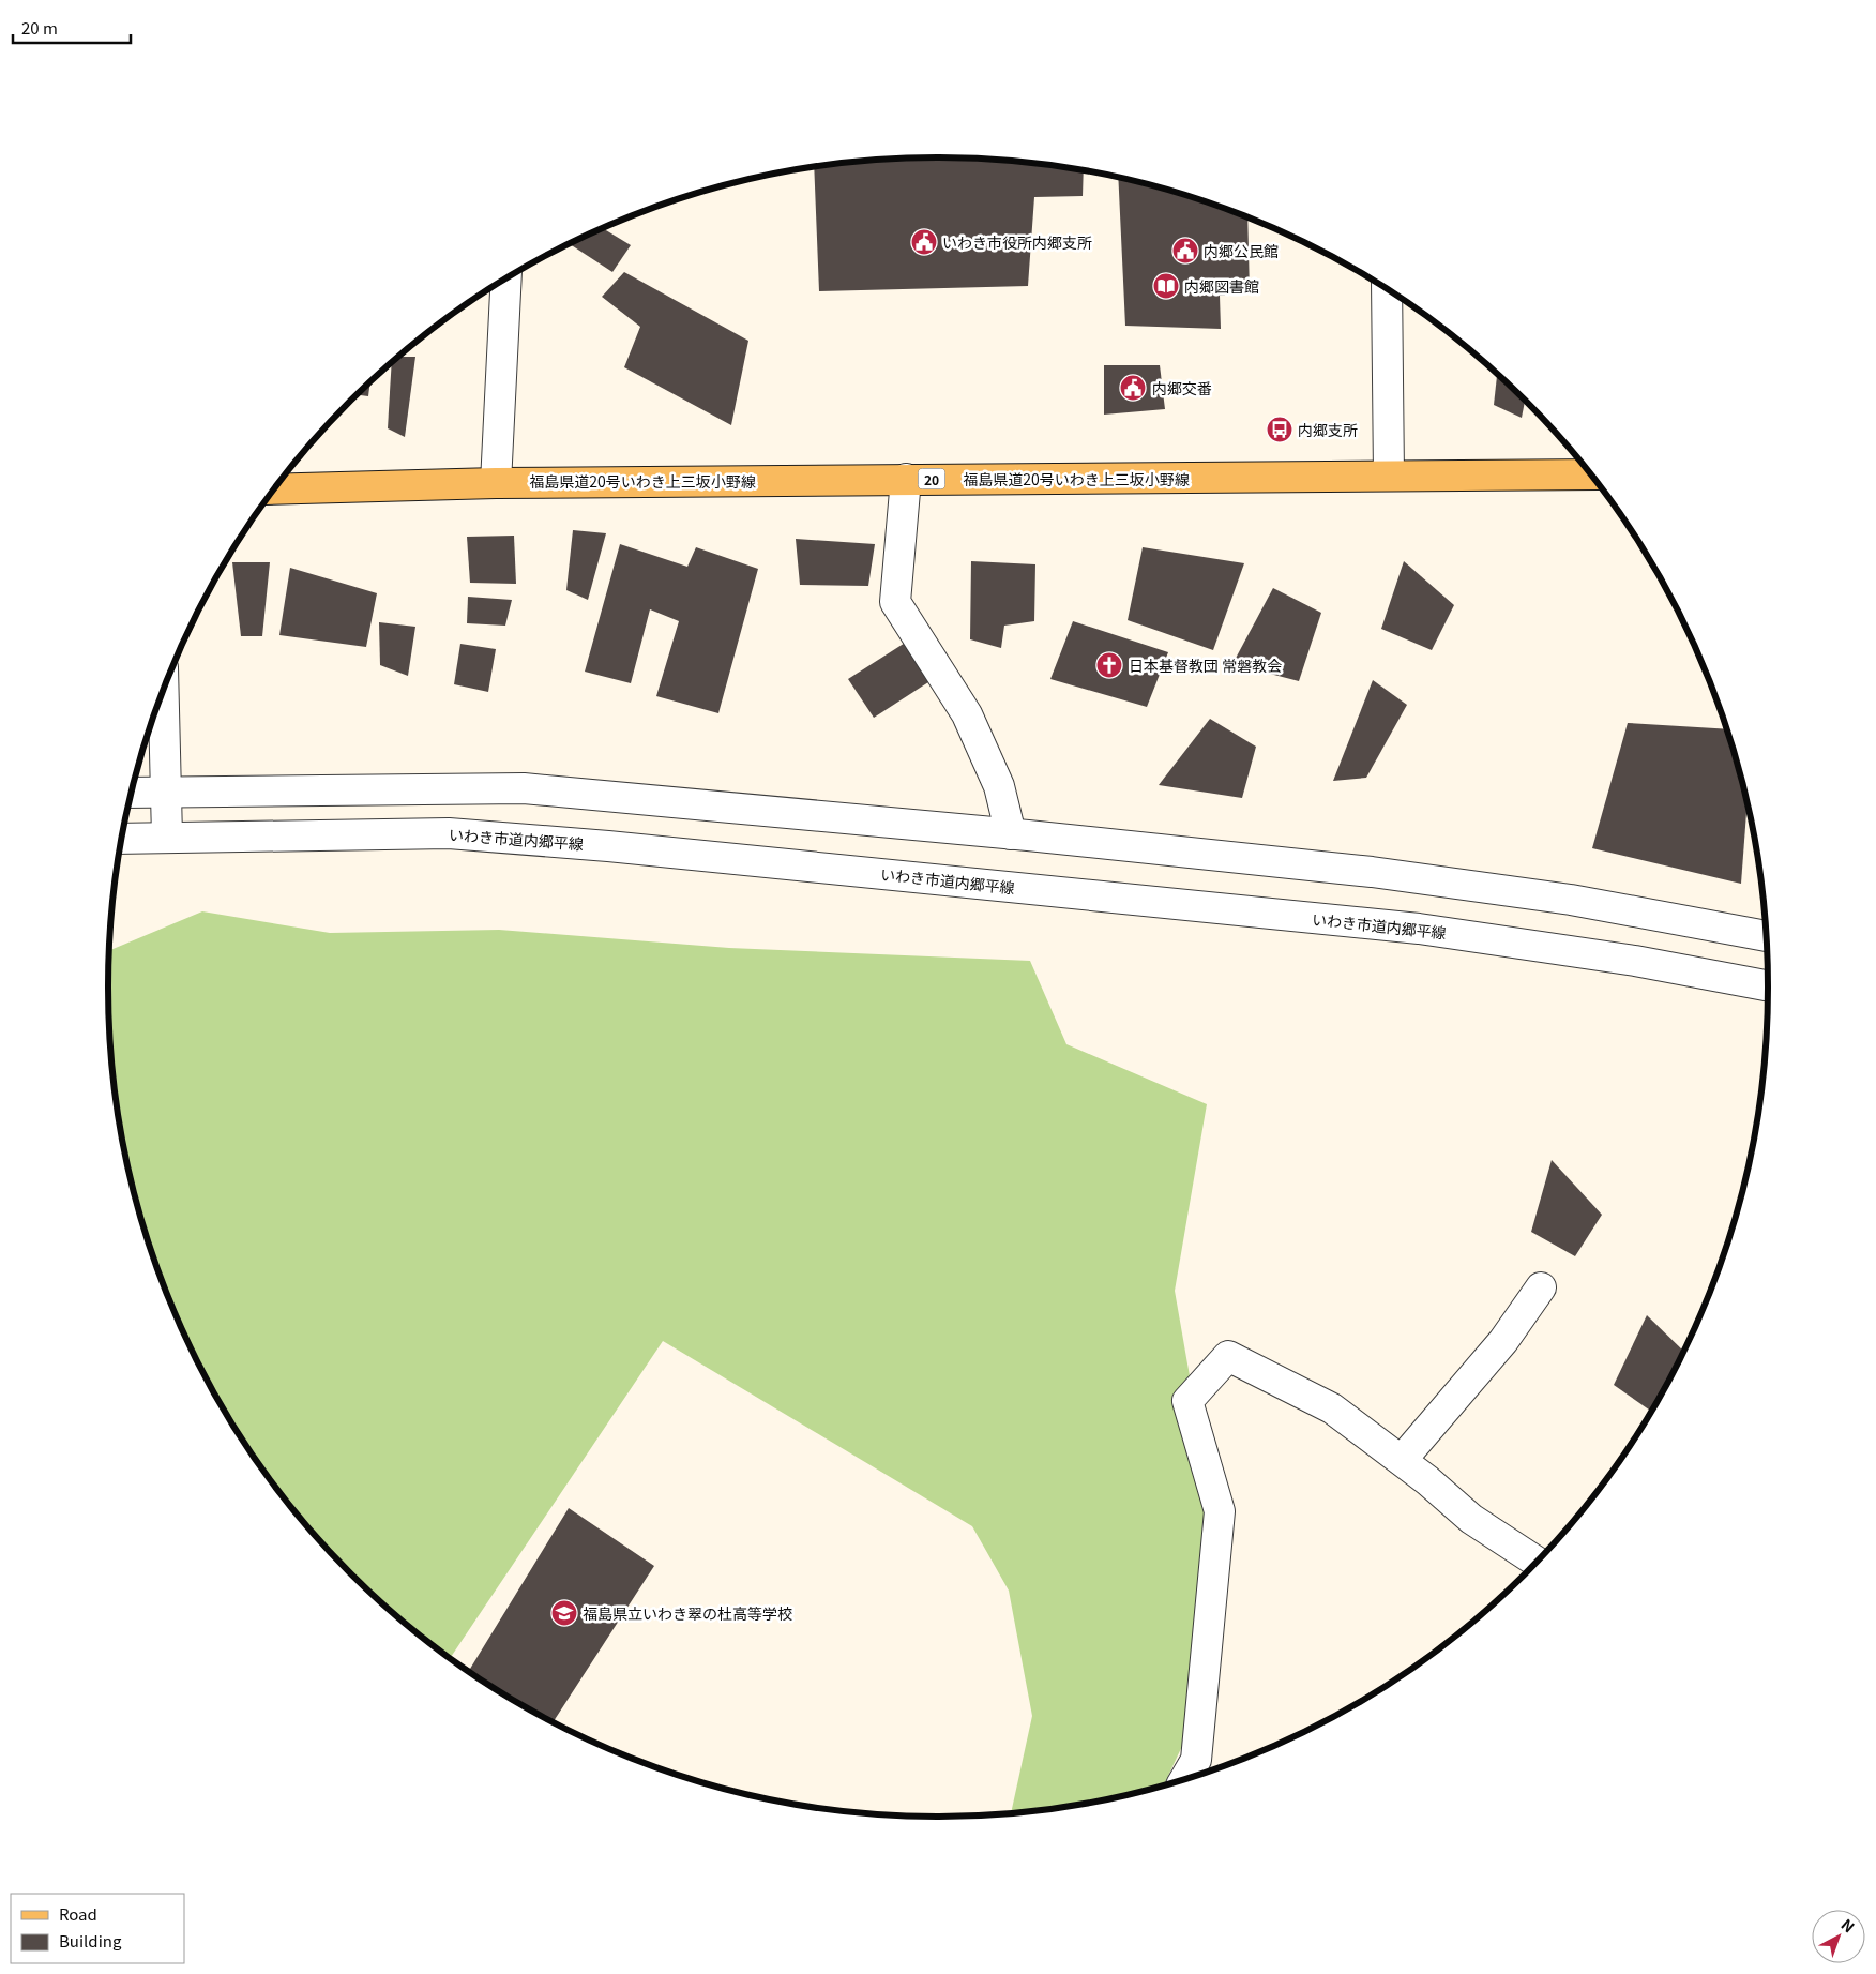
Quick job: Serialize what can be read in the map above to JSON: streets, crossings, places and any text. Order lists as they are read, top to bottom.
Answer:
{
  "streets": {
    "main road": ["20", "福島県道20号いわき上三坂小野線"],
    "street": ["いわき市道内郷平線"]
  },
  "places": {
    "public building": ["いわき市役所内郷支所", "内郷公民館", "内郷交番"],
    "library": ["内郷図書館"],
    "bus stop": ["内郷支所"],
    "church": ["日本基督教団 常磐教会"],
    "school or university": ["福島県立いわき翠の杜高等学校"]
  },
  "legend": ["Road", "Building"],
  "scale_bar": "20 m",
  "north": "top right"
}
